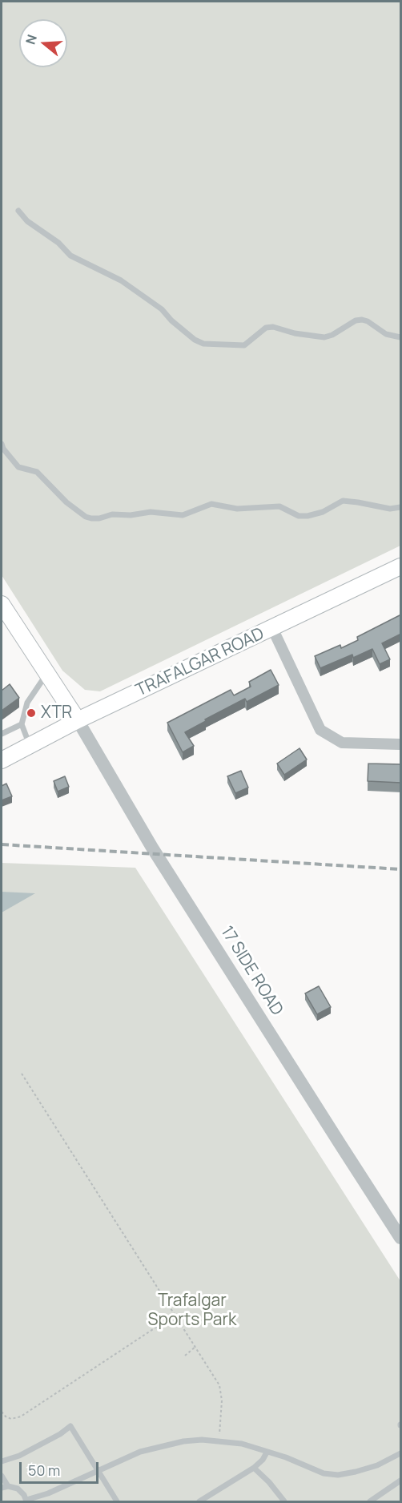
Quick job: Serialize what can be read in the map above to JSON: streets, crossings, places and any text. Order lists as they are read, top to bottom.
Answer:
{
  "streets": {
    "main road": ["TRAFALGAR ROAD"],
    "street": ["17 SIDE ROAD"]
  },
  "crossings": [
    ["TRAFALGAR ROAD", "17 SIDE ROAD"]
  ],
  "parks": ["Trafalgar Sports Park"],
  "places": ["XTR"],
  "scale_bar": "50 m",
  "north": "left"
}
